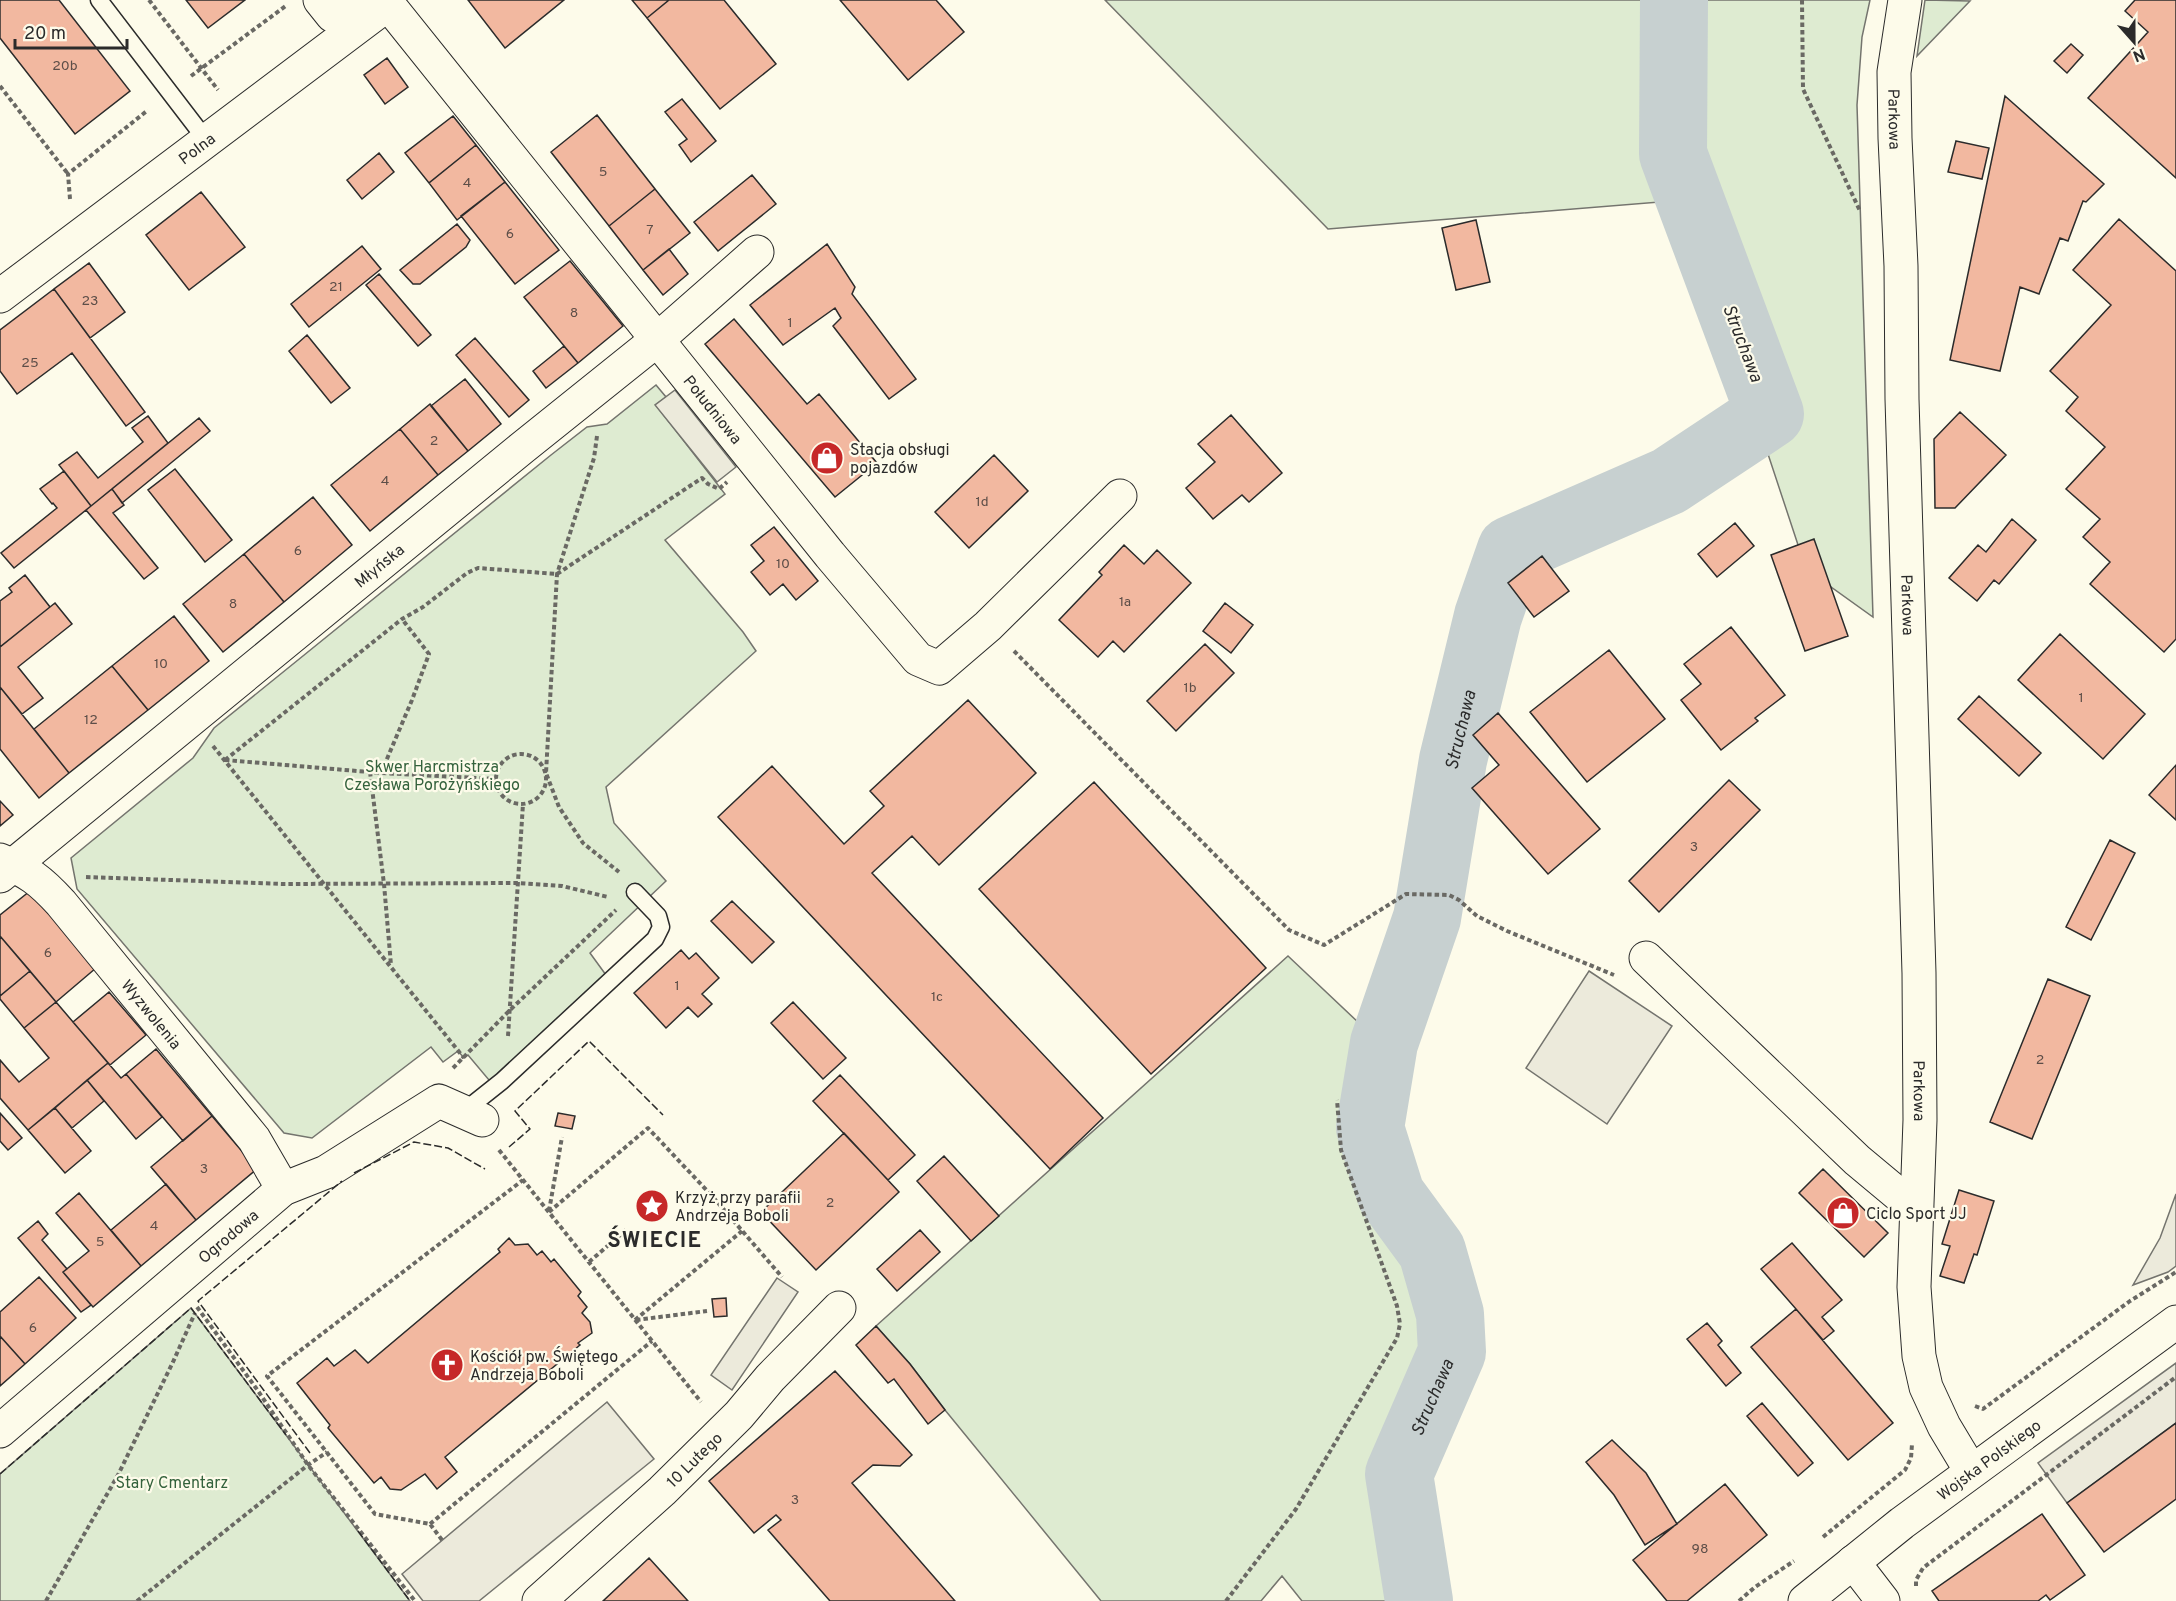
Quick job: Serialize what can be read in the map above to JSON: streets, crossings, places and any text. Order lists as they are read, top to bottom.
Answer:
{
  "streets": {
    "street": [
      "Parkowa",
      "Polna",
      "Południowa",
      "Młyńska",
      "Wyzwolenia",
      "Ogrodowa",
      "10 Lutego",
      "Wojska Polskiego"
    ]
  },
  "crossings": [
    ["Parkowa", "Wojska Polskiego"],
    ["Polna", "Południowa"],
    ["Południowa", "Młyńska"],
    ["Młyńska", "Wyzwolenia"],
    ["Wyzwolenia", "Ogrodowa"]
  ],
  "districts": ["ŚWIECIE"],
  "water": ["Struchawa"],
  "parks": ["Skwer Harcmistrza Czesława Porożyńskiego", "Stary Cmentarz"],
  "places": {
    "shop": ["Stacja obsługi pojazdów", "Ciclo Sport JJ"],
    "place": ["Krzyż przy parafii Andrzeja Boboli"],
    "church": ["Kościół pw. Świętego Andrzeja Boboli"]
  },
  "house_numbers": [
    "20b",
    "5",
    "4",
    "7",
    "6",
    "21",
    "23",
    "8",
    "1",
    "25",
    "2",
    "4",
    "1d",
    "6",
    "10",
    "1a",
    "8",
    "10",
    "1b",
    "1",
    "12",
    "3",
    "6",
    "1",
    "1c",
    "2",
    "3",
    "2",
    "4",
    "5",
    "6",
    "3",
    "98"
  ],
  "scale_bar": "20 m",
  "north": "bottom"
}
